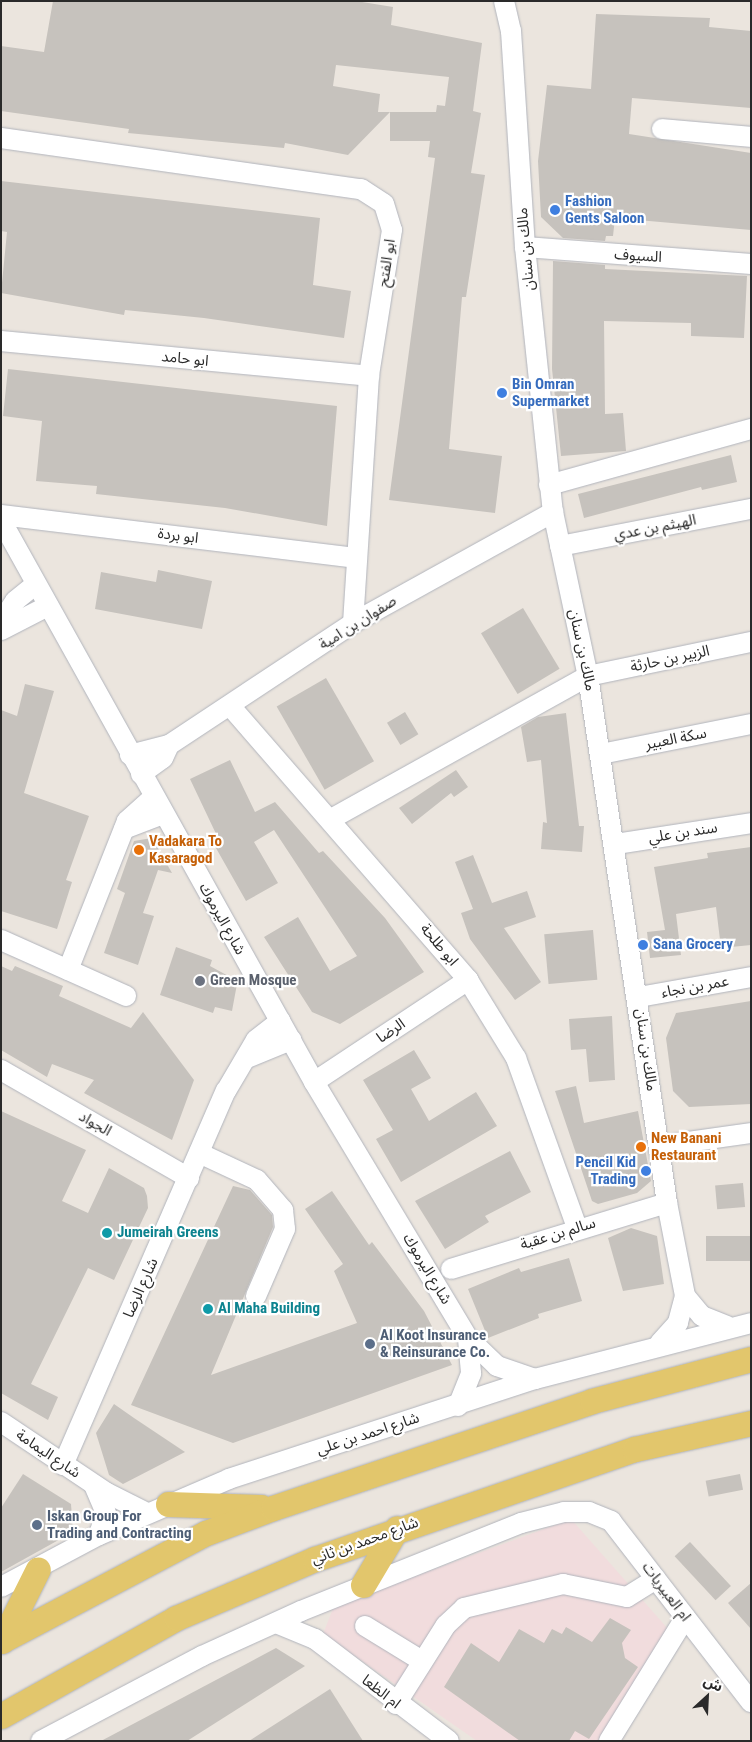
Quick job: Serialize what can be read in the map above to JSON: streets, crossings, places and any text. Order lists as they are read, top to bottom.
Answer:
{
  "streets": {
    "main road": ["شارع محمد بن ثاني"],
    "street": [
      "مالك بن سنان",
      "السيوف",
      "ابو الفتح",
      "ابو حامد",
      "الهيثم بن عدي",
      "ابو بردة",
      "صفوان بن امية",
      "الزبير بن حارثة",
      "سكة العبير",
      "سند بن علي",
      "شارع اليرموك",
      "ابو طلحة",
      "عمر بن نجاء",
      "الرضا",
      "الجواد",
      "سالم بن عقبة",
      "شارع الرضا",
      "شارع احمد بن علي",
      "شارع اليمامة",
      "ام العبيريات",
      "ام الظعا"
    ]
  },
  "crossings": [
    ["مالك بن سنان", "السيوف"],
    ["مالك بن سنان", "الهيثم بن عدي"],
    ["مالك بن سنان", "صفوان بن امية"],
    ["مالك بن سنان", "الزبير بن حارثة"],
    ["مالك بن سنان", "سكة العبير"],
    ["مالك بن سنان", "سند بن علي"],
    ["مالك بن سنان", "عمر بن نجاء"],
    ["مالك بن سنان", "سالم بن عقبة"],
    ["مالك بن سنان", "شارع احمد بن علي"],
    ["ابو الفتح", "ابو حامد"],
    ["ابو الفتح", "ابو بردة"],
    ["ابو الفتح", "صفوان بن امية"],
    ["صفوان بن امية", "شارع اليرموك"],
    ["صفوان بن امية", "ابو طلحة"],
    ["الزبير بن حارثة", "ابو طلحة"],
    ["شارع اليرموك", "الرضا"],
    ["شارع اليرموك", "شارع الرضا"],
    ["شارع اليرموك", "شارع احمد بن علي"],
    ["ابو طلحة", "الرضا"],
    ["ابو طلحة", "سالم بن عقبة"],
    ["الجواد", "شارع الرضا"],
    ["شارع الرضا", "شارع اليمامة"],
    ["شارع احمد بن علي", "شارع اليمامة"]
  ],
  "places": [
    "Fashion Gents Saloon",
    "Bin Omran Supermarket",
    "Vadakara To Kasaragod",
    "Sana Grocery",
    "Green Mosque",
    "New Banani Restaurant",
    "Pencil Kid Trading",
    "Jumeirah Greens",
    "Al Maha Building",
    "Al Koot Insurance & Reinsurance Co.",
    "Iskan Group For Trading and Contracting"
  ],
  "north": "top right"
}
